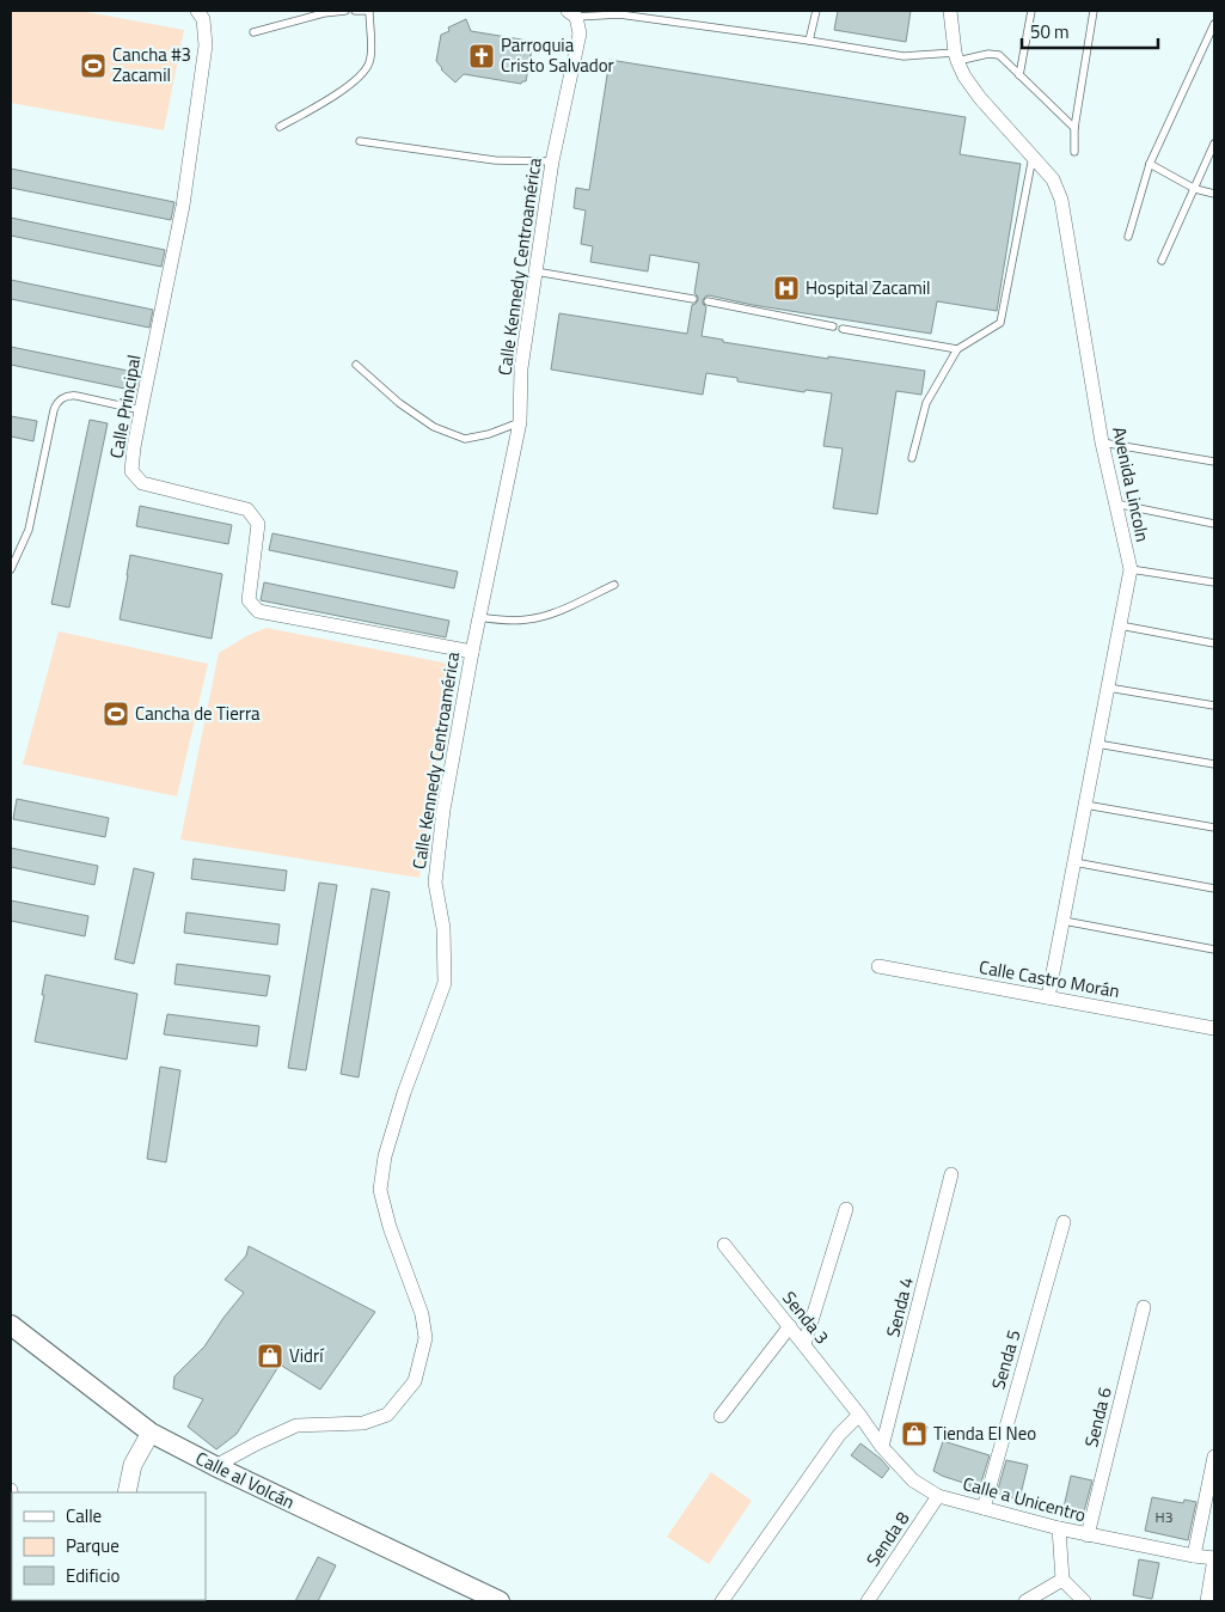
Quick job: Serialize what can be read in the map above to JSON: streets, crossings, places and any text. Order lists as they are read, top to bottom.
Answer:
{
  "streets": {
    "main road": ["Calle al Volcán"],
    "street": [
      "Calle Kennedy Centroamérica",
      "Calle Principal",
      "Avenida Lincoln",
      "Calle Castro Morán",
      "Senda 4",
      "Senda 3",
      "Senda 5",
      "Senda 6",
      "Calle a Unicentro",
      "Senda 8"
    ]
  },
  "crossings": [
    ["Calle Kennedy Centroamérica", "Calle Principal"],
    ["Calle Kennedy Centroamérica", "Calle al Volcán"],
    ["Avenida Lincoln", "Calle Castro Morán"],
    ["Senda 4", "Calle a Unicentro"],
    ["Senda 3", "Calle a Unicentro"],
    ["Senda 5", "Calle a Unicentro"],
    ["Senda 6", "Calle a Unicentro"],
    ["Calle a Unicentro", "Senda 8"]
  ],
  "places": {
    "church": ["Parroquia Cristo Salvador"],
    "sports": ["Cancha #3 Zacamil", "Cancha de Tierra"],
    "hospital": ["Hospital Zacamil"],
    "shop": ["Vidrí", "Tienda El Neo"]
  },
  "house_numbers": ["H3"],
  "legend": ["Calle", "Parque", "Edificio"],
  "scale_bar": "50 m"
}
